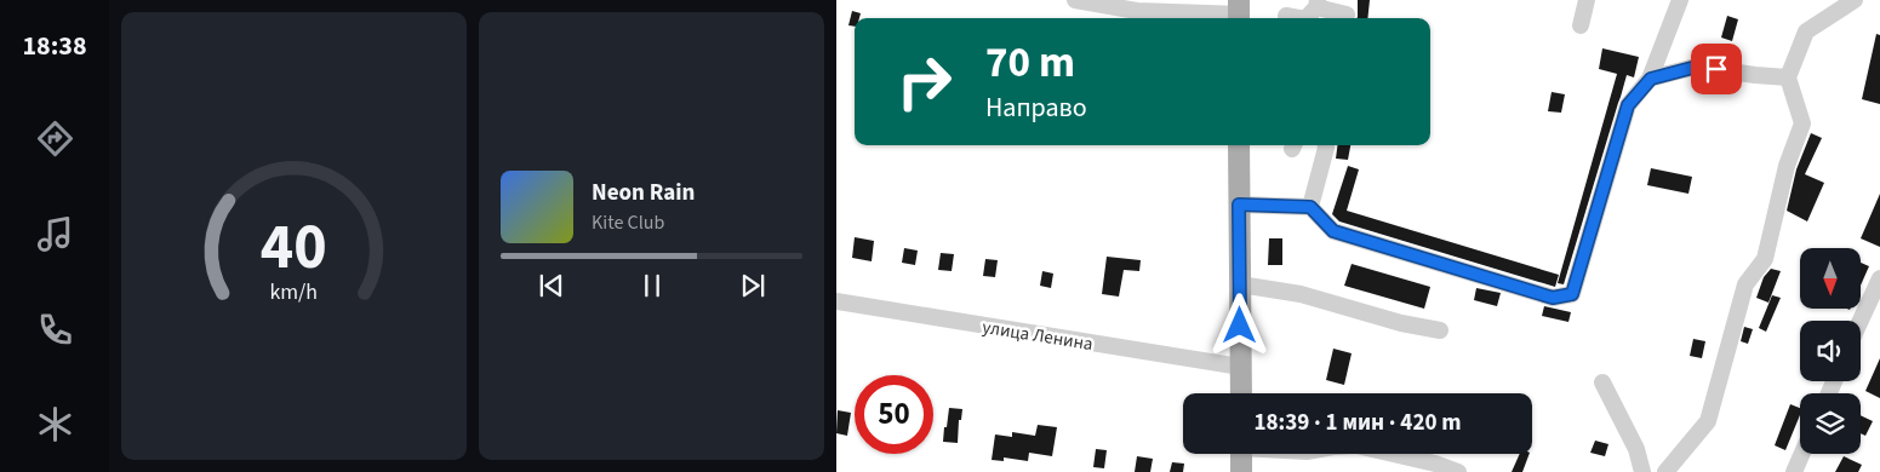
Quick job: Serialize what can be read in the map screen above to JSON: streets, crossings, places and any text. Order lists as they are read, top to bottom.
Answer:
{
  "streets": {
    "street": ["улица Ленина"]
  },
  "north": "bottom",
  "page": {
    "tabs": "18:38",
    "turn": ["70 m", "Направо"],
    "song": ["Neon Rain", "Kite Club"],
    "limit": "50",
    "trip": "18:39 · 1 мин · 420 m",
    "gauge": ["40", "km/h"]
  }
}
